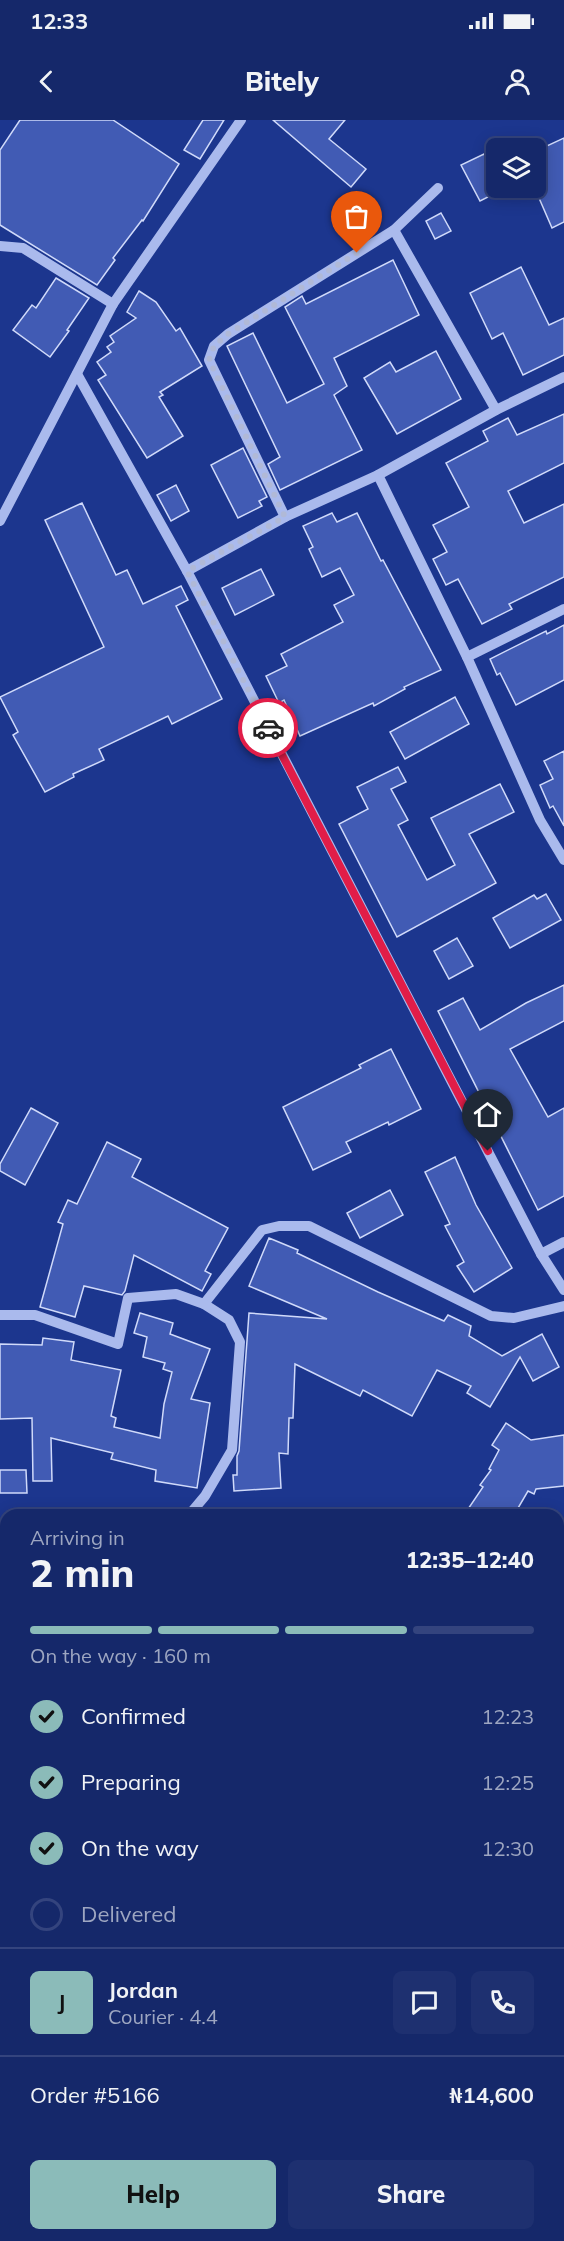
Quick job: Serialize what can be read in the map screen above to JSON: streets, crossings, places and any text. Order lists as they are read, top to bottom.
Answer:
{
  "page": {
    "status": "12:33",
    "header": "Bitely",
    "heading": ["2 min", "Arriving in", "12:35–12:40"],
    "panel": [
      "Jordan",
      "Courier · 4.4",
      "Order #5166",
      "₦14,600"
    ],
    "bar": "On the way · 160 m",
    "list": [
      ["Confirmed", "12:23"],
      ["Preparing", "12:25"],
      ["On the way", "12:30"],
      "Delivered"
    ],
    "round": "J",
    "buttons": ["Help", "Share"]
  }
}
